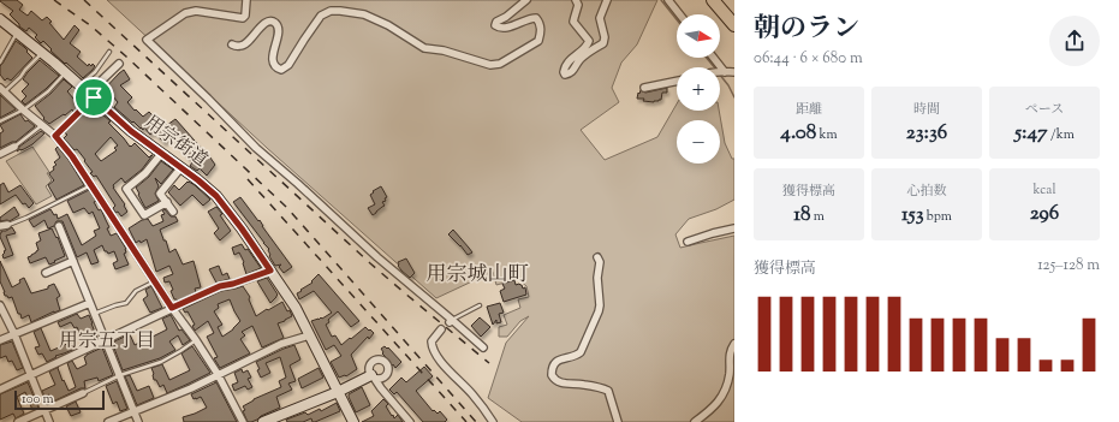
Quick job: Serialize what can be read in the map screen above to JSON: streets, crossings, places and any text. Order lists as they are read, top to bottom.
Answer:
{
  "streets": {
    "main road": ["用宗街道"]
  },
  "districts": ["用宗城山町", "用宗五丁目"],
  "scale_bar": "100 m",
  "north": "right",
  "page": {
    "heading": ["朝のラン", "06:44 · 6 × 680 m"],
    "map_buttons": ["+", "−"],
    "stats": [
      ["距離", "4.08 km"],
      ["時間", "23:36"],
      ["ペース", "5:47 /km"],
      ["獲得標高", "18 m"],
      ["心拍数", "153 bpm"],
      ["kcal", "296"]
    ],
    "chart": ["獲得標高", "125–128 m"],
    "scale": "100 m"
  }
}
